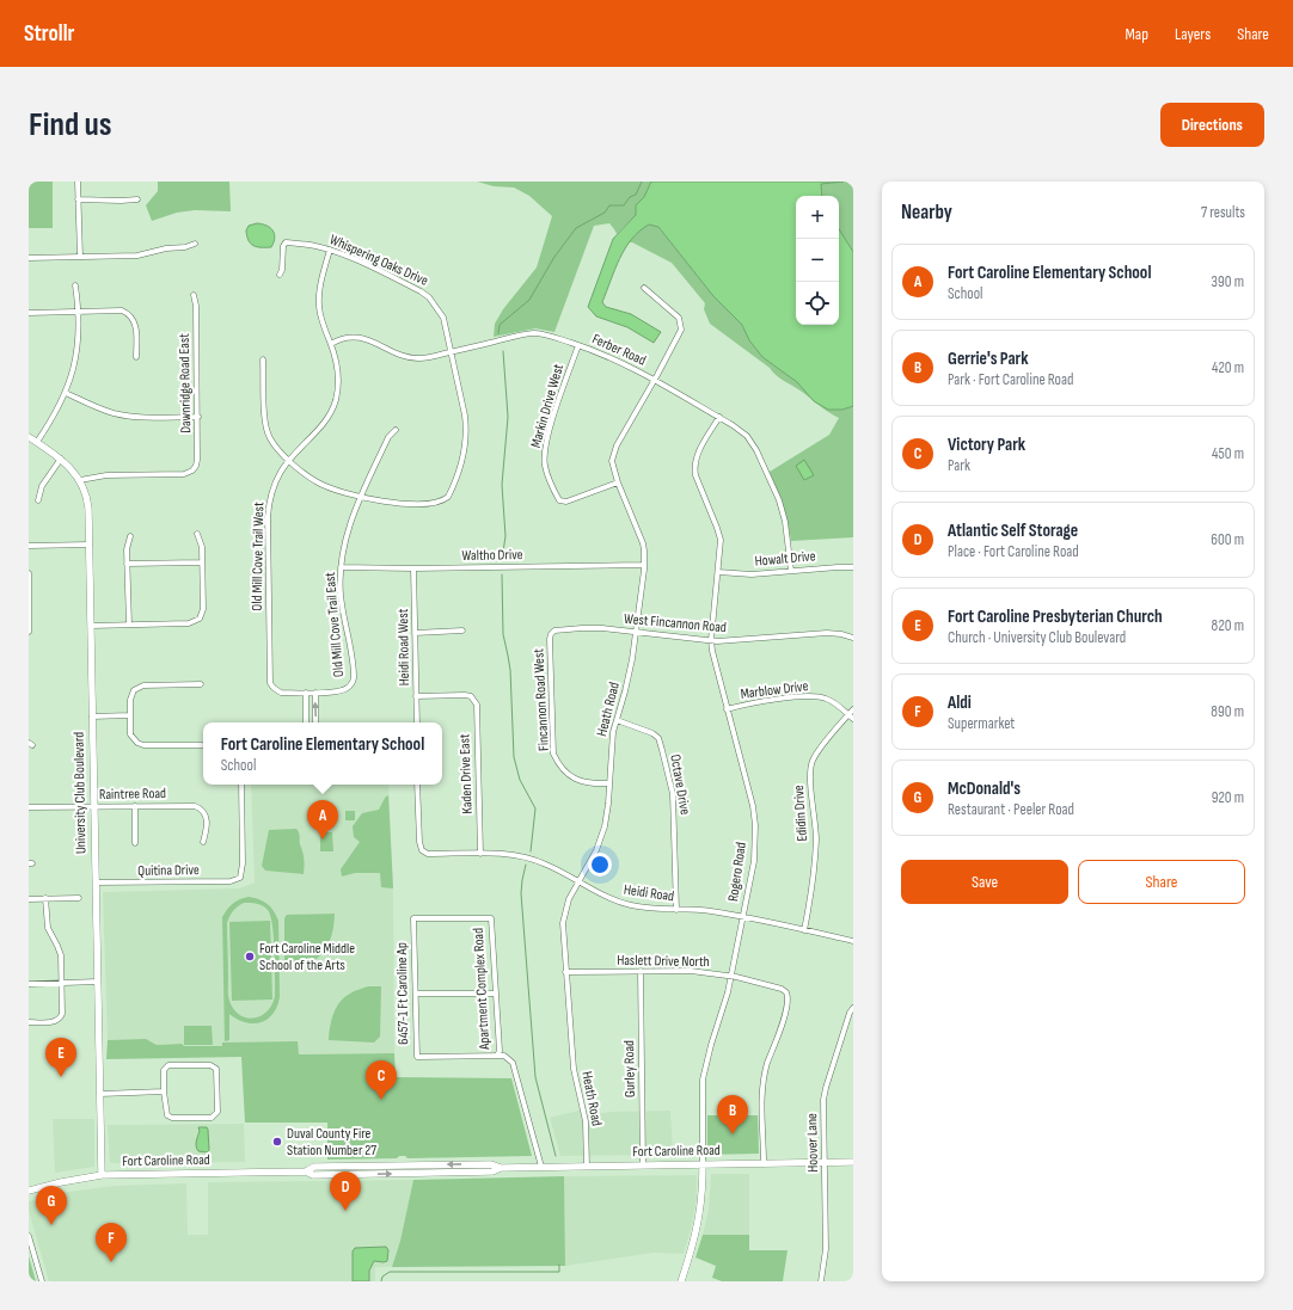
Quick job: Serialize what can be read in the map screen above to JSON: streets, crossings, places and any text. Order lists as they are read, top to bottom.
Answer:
{
  "streets": {
    "street": [
      "Whispering Oaks Drive",
      "Ferber Road",
      "Dawnridge Road East",
      "Markin Drive West",
      "Waltho Drive",
      "Old Mill Cove Trail West",
      "Howalt Drive",
      "West Fincannon Road",
      "Old Mill Cove Trail East",
      "Heidi Road West",
      "Marblow Drive",
      "Fincannon Road West",
      "Heath Road",
      "Kaden Drive East",
      "Octave Drive",
      "University Club Boulevard",
      "Raintree Road",
      "Edidin Drive",
      "Quitina Drive",
      "Rogero Road",
      "Heidi Road",
      "Haslett Drive North",
      "Apartment Complex Road",
      "6457-1 Ft Caroline Ap",
      "Gurley Road",
      "Hoover Lane",
      "Fort Caroline Road"
    ]
  },
  "crossings": [
    ["Whispering Oaks Drive", "Ferber Road"],
    ["Whispering Oaks Drive", "Old Mill Cove Trail West"],
    ["Whispering Oaks Drive", "Old Mill Cove Trail East"],
    ["Ferber Road", "Markin Drive West"],
    ["Ferber Road", "Old Mill Cove Trail West"],
    ["Ferber Road", "Howalt Drive"],
    ["Ferber Road", "Heath Road"],
    ["Ferber Road", "Rogero Road"],
    ["Dawnridge Road East", "University Club Boulevard"],
    ["Markin Drive West", "Heath Road"],
    ["Waltho Drive", "Old Mill Cove Trail East"],
    ["Waltho Drive", "Heidi Road West"],
    ["Waltho Drive", "Heath Road"],
    ["Howalt Drive", "Rogero Road"],
    ["West Fincannon Road", "Fincannon Road West"],
    ["West Fincannon Road", "Heath Road"],
    ["West Fincannon Road", "Rogero Road"],
    ["Heidi Road West", "Kaden Drive East"],
    ["Marblow Drive", "Edidin Drive"],
    ["Marblow Drive", "Rogero Road"],
    ["Fincannon Road West", "Heath Road"],
    ["Heath Road", "Octave Drive"],
    ["Heath Road", "Heidi Road"],
    ["Heath Road", "Haslett Drive North"],
    ["Heath Road", "Fort Caroline Road"],
    ["Kaden Drive East", "Heidi Road"],
    ["Octave Drive", "Heidi Road"],
    ["University Club Boulevard", "Raintree Road"],
    ["University Club Boulevard", "Quitina Drive"],
    ["University Club Boulevard", "Fort Caroline Road"],
    ["Edidin Drive", "Heidi Road"],
    ["Rogero Road", "Heidi Road"],
    ["Rogero Road", "Haslett Drive North"],
    ["Rogero Road", "Fort Caroline Road"],
    ["Haslett Drive North", "Gurley Road"],
    ["Haslett Drive North", "Fort Caroline Road"],
    ["Apartment Complex Road", "6457-1 Ft Caroline Ap"],
    ["Apartment Complex Road", "Fort Caroline Road"],
    ["Gurley Road", "Fort Caroline Road"],
    ["Hoover Lane", "Fort Caroline Road"]
  ],
  "places": ["Fort Caroline Middle School of the Arts", "Duval County Fire Station Number 27"],
  "page": {
    "header": "Strollr",
    "nav": ["Map", "Layers", "Share"],
    "buttons": [
      "Directions",
      ["Save", "Share"]
    ],
    "title": "Find us",
    "heading": ["Nearby", "7 results"],
    "map_buttons": ["+", "−"],
    "list": [
      {
        "mark": "A",
        "name": "Fort Caroline Elementary School",
        "note": "School",
        "value": "390 m"
      },
      {
        "mark": "B",
        "name": "Gerrie's Park",
        "note": "Park · Fort Caroline Road",
        "value": "420 m"
      },
      {
        "mark": "C",
        "name": "Victory Park",
        "note": "Park",
        "value": "450 m"
      },
      {
        "mark": "D",
        "name": "Atlantic Self Storage",
        "note": "Place · Fort Caroline Road",
        "value": "600 m"
      },
      {
        "mark": "E",
        "name": "Fort Caroline Presbyterian Church",
        "note": "Church · University Club Boulevard",
        "value": "820 m"
      },
      {
        "mark": "F",
        "name": "Aldi",
        "note": "Supermarket",
        "value": "890 m"
      },
      {
        "mark": "G",
        "name": "McDonald's",
        "note": "Restaurant · Peeler Road",
        "value": "920 m"
      }
    ],
    "popup": ["Fort Caroline Elementary School", "School"],
    "pins": [
      "A",
      "E",
      "C",
      "B",
      "D",
      "G",
      "F"
    ]
  }
}
